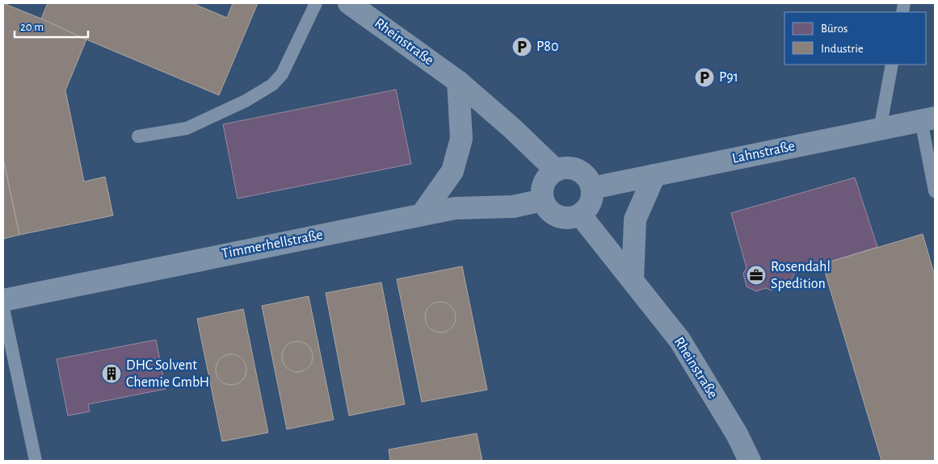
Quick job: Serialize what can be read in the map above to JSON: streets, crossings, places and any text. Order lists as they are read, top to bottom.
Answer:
{
  "streets": {
    "street": ["Rheinstraße", "Lahnstraße", "Timmerhellstraße"]
  },
  "crossings": [
    ["Rheinstraße", "Lahnstraße"],
    ["Rheinstraße", "Timmerhellstraße"],
    ["Lahnstraße", "Timmerhellstraße"]
  ],
  "places": {
    "parking": ["P80", "P91"],
    "office": ["Rosendahl Spedition"],
    "building": ["DHC Solvent Chemie GmbH"]
  },
  "legend": ["Büros", "Industrie"],
  "scale_bar": "20 m"
}
